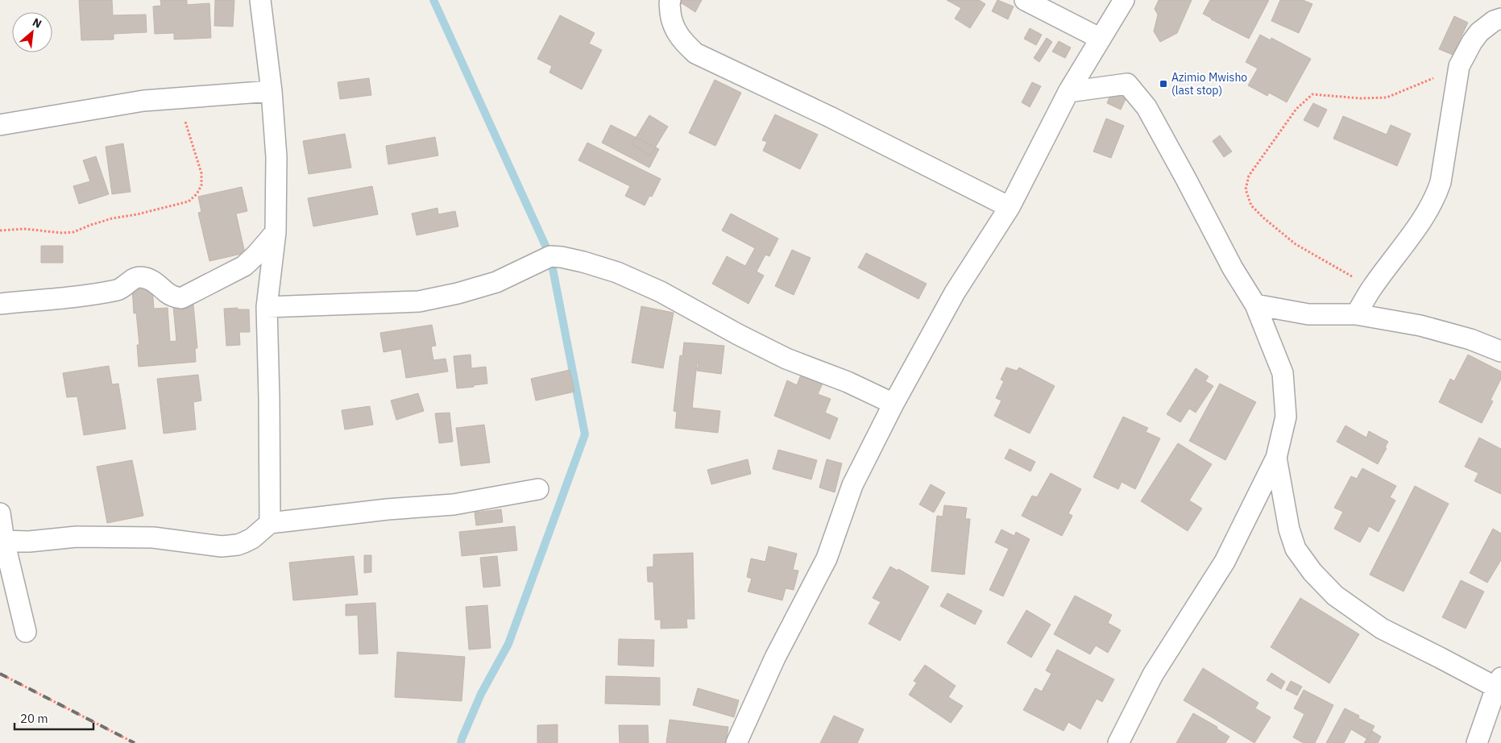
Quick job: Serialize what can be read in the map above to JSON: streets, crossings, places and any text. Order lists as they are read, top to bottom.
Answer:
{
  "places": {
    "transit": ["Azimio Mwisho (last stop)"]
  },
  "scale_bar": "20 m",
  "north": "top right"
}
